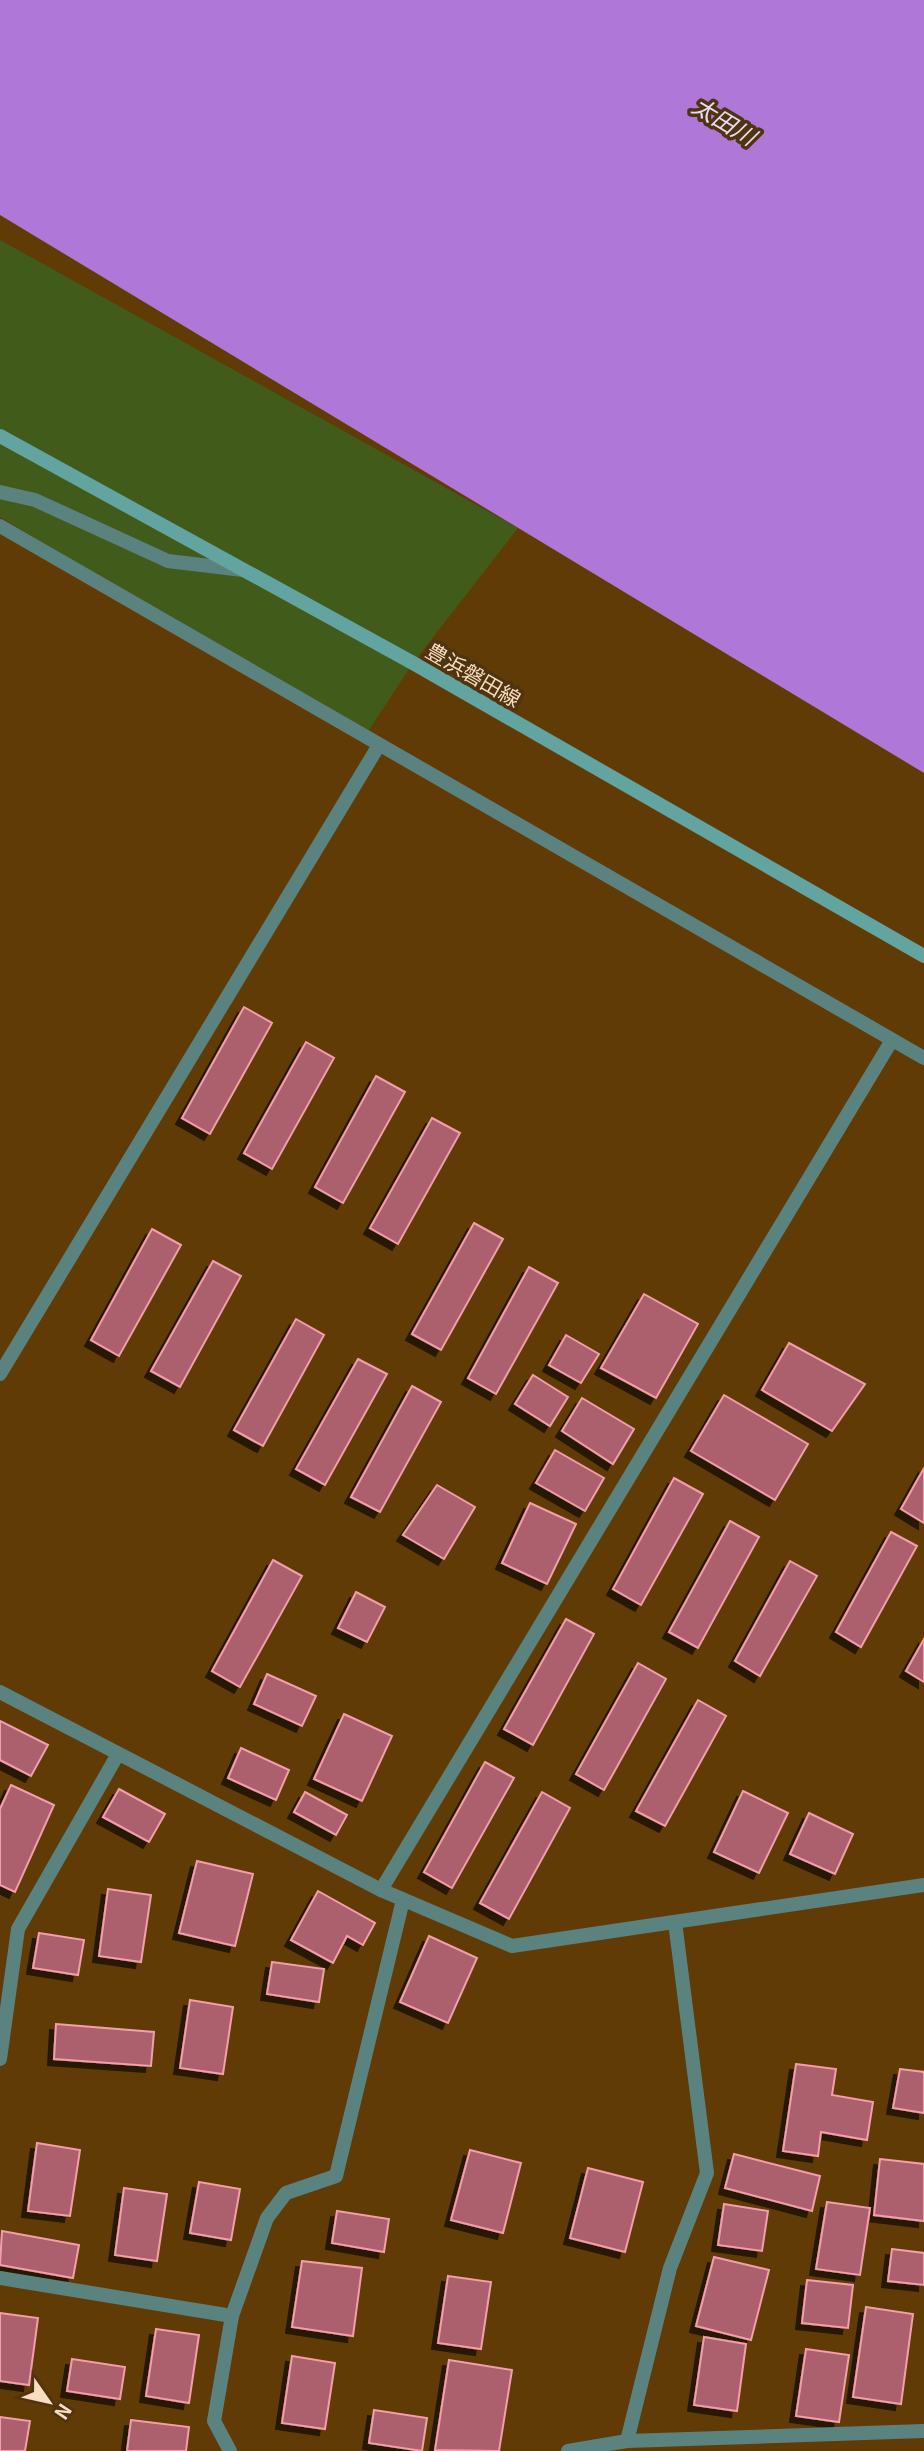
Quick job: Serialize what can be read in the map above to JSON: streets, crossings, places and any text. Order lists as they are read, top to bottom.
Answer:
{
  "streets": {
    "main road": ["豊浜磐田線"]
  },
  "water": ["太田川"],
  "north": "bottom right"
}
